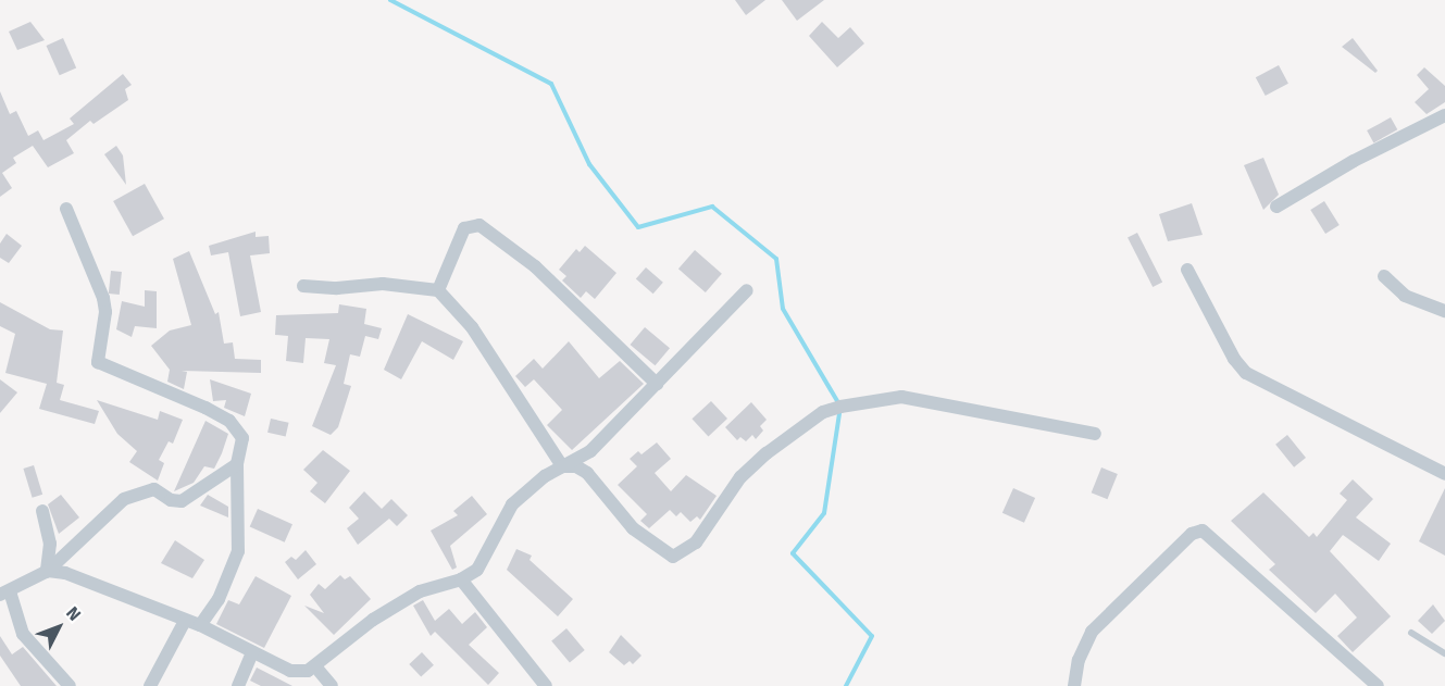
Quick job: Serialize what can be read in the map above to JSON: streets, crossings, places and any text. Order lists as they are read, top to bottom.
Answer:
{
  "north": "top right"
}
